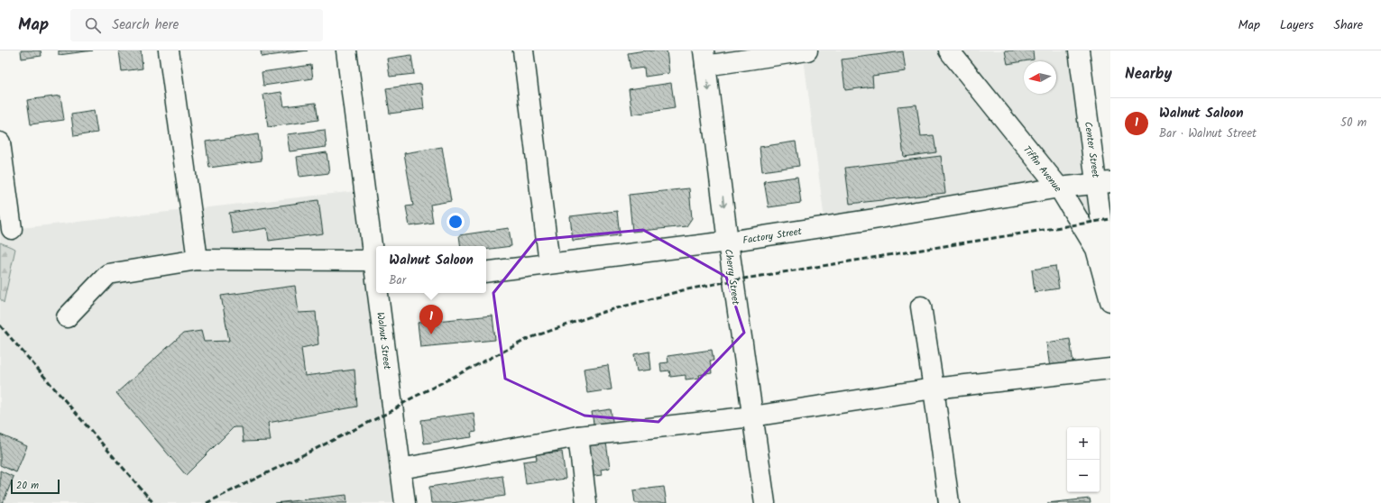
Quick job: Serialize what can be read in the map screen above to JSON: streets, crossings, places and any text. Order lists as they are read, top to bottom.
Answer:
{
  "streets": {
    "main road": [
      "Center Street",
      "Tiffin Avenue",
      "Factory Street",
      "Cherry Street",
      "Walnut Street"
    ]
  },
  "crossings": [
    ["Center Street", "Factory Street"],
    ["Tiffin Avenue", "Factory Street"],
    ["Factory Street", "Cherry Street"]
  ],
  "one_way": ["Cherry Street"],
  "scale_bar": "20 m",
  "north": "left",
  "page": {
    "header": "Map",
    "search": "Search here",
    "nav": ["Map", "Layers", "Share"],
    "heading": "Nearby",
    "list": [
      {
        "mark": "1",
        "name": "Walnut Saloon",
        "note": "Bar · Walnut Street",
        "value": "50 m"
      }
    ],
    "popup": ["Walnut Saloon", "Bar"],
    "pins": "1",
    "map_buttons": ["+", "−"],
    "scale": "20 m"
  }
}
